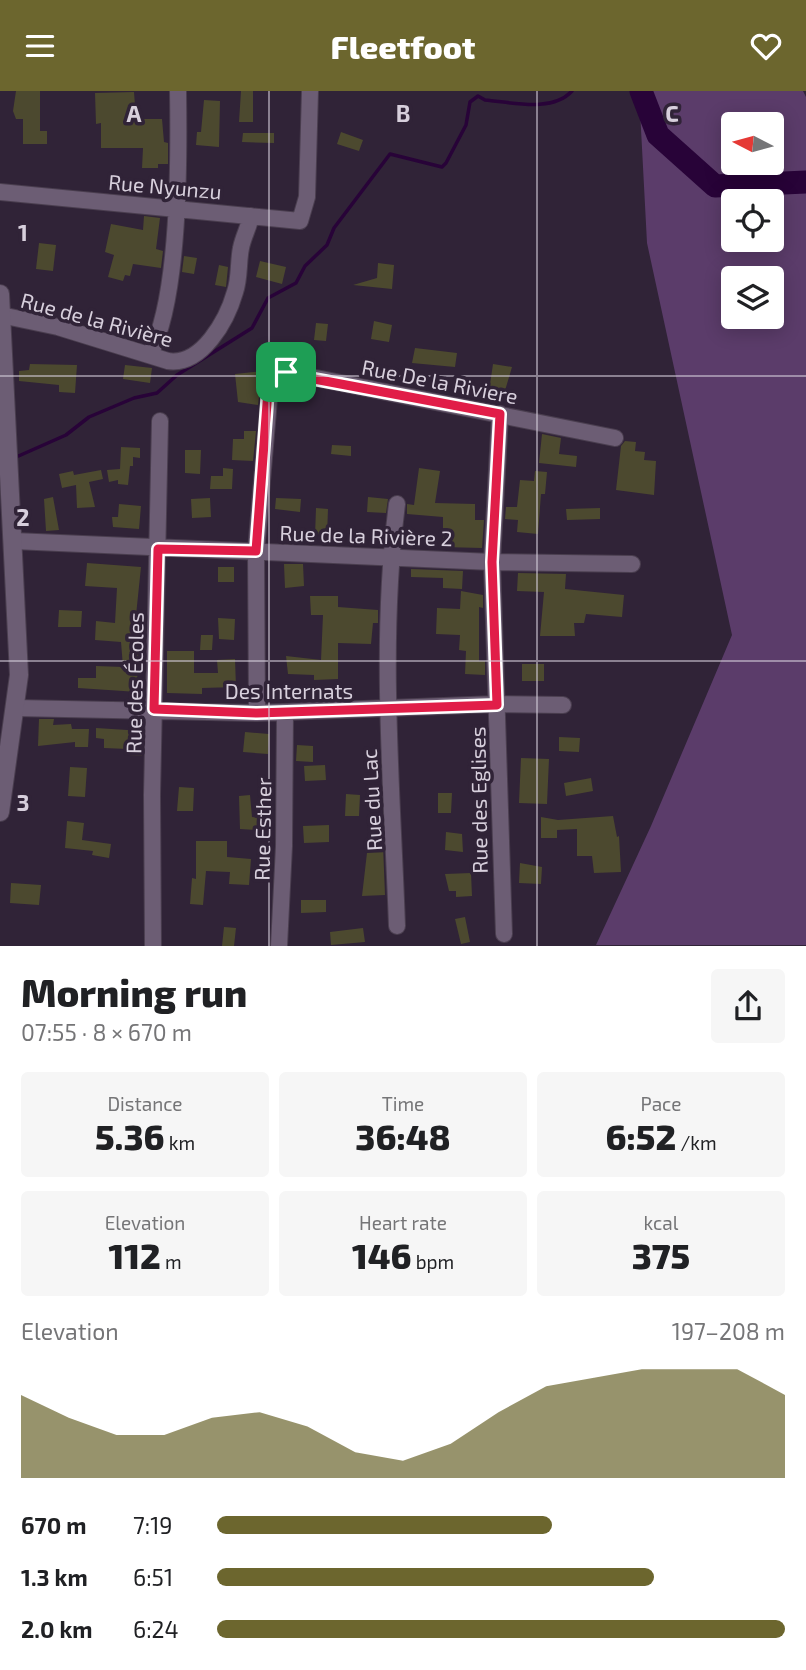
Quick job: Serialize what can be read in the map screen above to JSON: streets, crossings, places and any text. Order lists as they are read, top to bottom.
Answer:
{
  "streets": {
    "street": [
      "Rue Nyunzu",
      "Rue de la Rivière",
      "Rue De la Riviere",
      "Rue de la Rivière 2",
      "Rue des Écoles",
      "Des Internats",
      "Rue du Lac",
      "Rue des Eglises",
      "Rue Esther"
    ]
  },
  "crossings": [
    ["Rue Nyunzu", "Rue de la Rivière"],
    ["Rue De la Riviere", "Rue de la Rivière 2"],
    ["Rue De la Riviere", "Rue des Eglises"],
    ["Rue de la Rivière 2", "Rue des Écoles"],
    ["Rue de la Rivière 2", "Rue du Lac"],
    ["Rue de la Rivière 2", "Rue des Eglises"],
    ["Rue des Écoles", "Des Internats"],
    ["Des Internats", "Rue du Lac"],
    ["Des Internats", "Rue des Eglises"],
    ["Des Internats", "Rue Esther"]
  ],
  "north": "left",
  "page": {
    "header": "Fleetfoot",
    "heading": ["Morning run", "07:55 · 8 × 670 m"],
    "stats": [
      ["Distance", "5.36 km"],
      ["Time", "36:48"],
      ["Pace", "6:52 /km"],
      ["Elevation", "112 m"],
      ["Heart rate", "146 bpm"],
      ["kcal", "375"]
    ],
    "chart": ["Elevation", "197–208 m"],
    "list": [
      {
        "name": "670 m",
        "note": "7:19"
      },
      {
        "name": "1.3 km",
        "note": "6:51"
      },
      {
        "name": "2.0 km",
        "note": "6:24"
      }
    ]
  },
  "grid": {
    "columns": ["A", "B", "C"],
    "rows": ["1", "2", "3"]
  }
}
